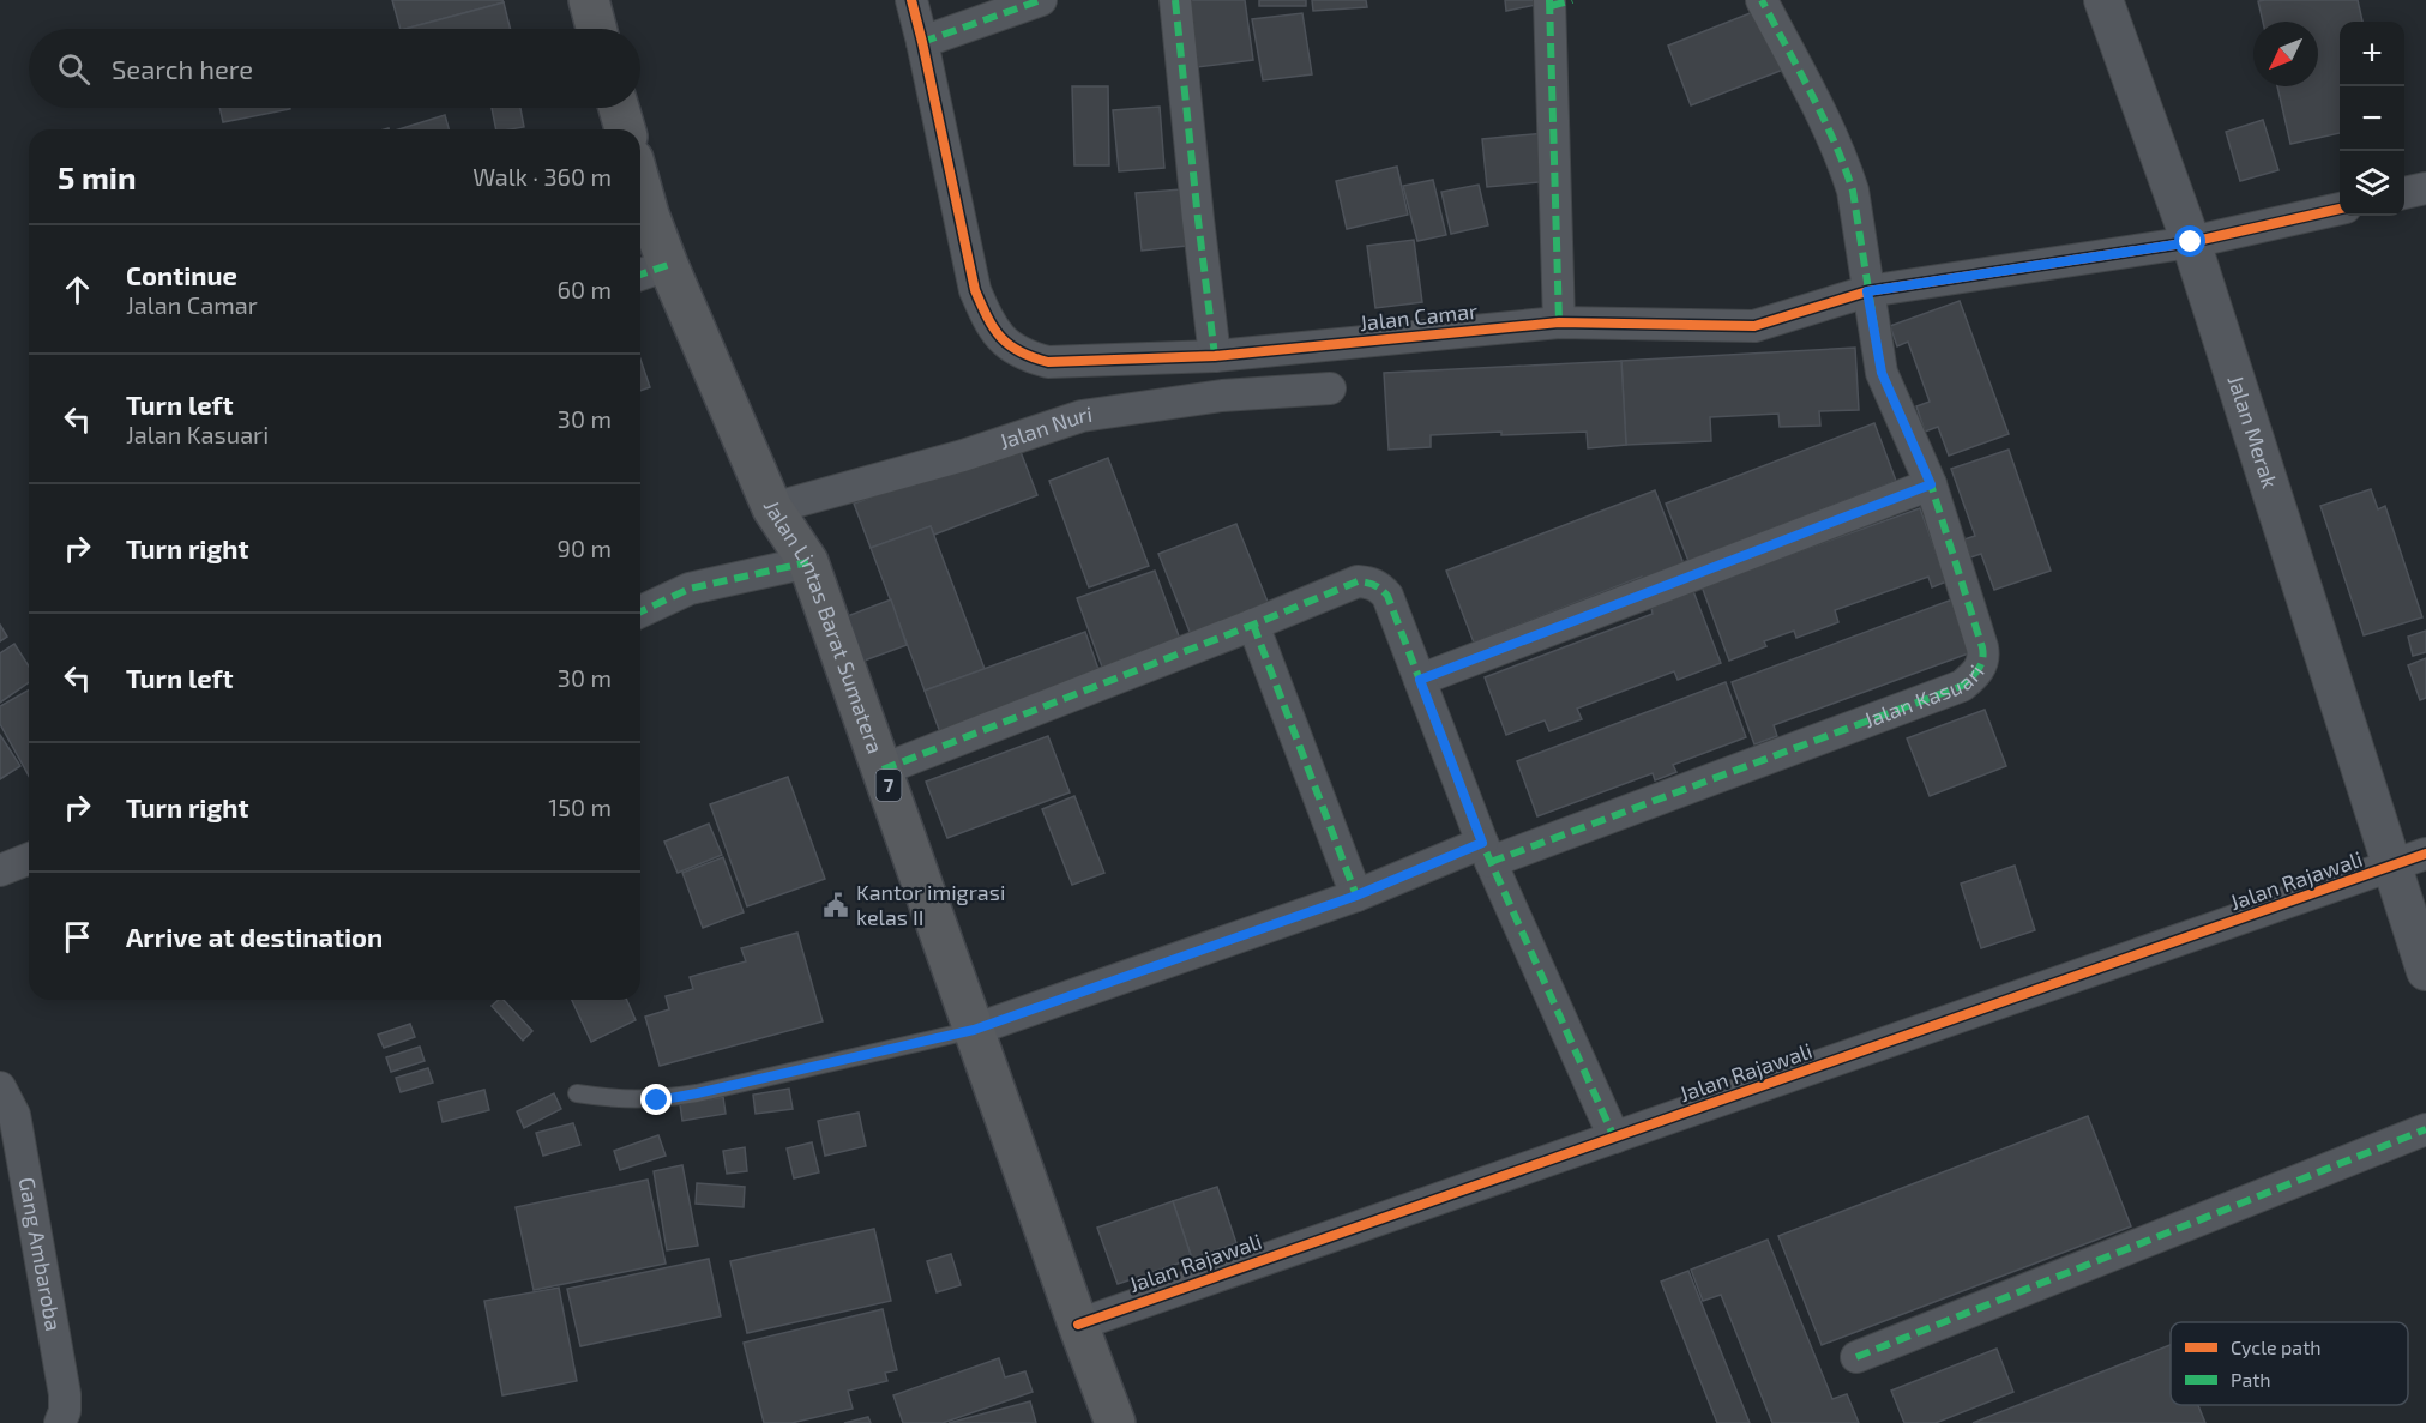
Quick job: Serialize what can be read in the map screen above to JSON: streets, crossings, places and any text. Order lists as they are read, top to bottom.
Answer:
{
  "streets": {
    "highway": ["Jalan Lintas Barat Sumatera", "7"],
    "street": [
      "Jalan Camar",
      "Jalan Nuri",
      "Jalan Merak",
      "Jalan Kasuari",
      "Jalan Rajawali",
      "Gang Ambaroba"
    ]
  },
  "crossings": [
    ["Jalan Camar", "Jalan Merak"],
    ["Jalan Camar", "Jalan Kasuari"],
    ["Jalan Nuri", "Jalan Lintas Barat Sumatera"],
    ["Jalan Merak", "Jalan Rajawali"],
    ["Jalan Lintas Barat Sumatera", "Jalan Rajawali"]
  ],
  "places": {
    "public building": ["Kantor imigrasi kelas II"]
  },
  "legend": ["Cycle path", "Path"],
  "north": "bottom left",
  "page": {
    "map_buttons": ["+", "−"],
    "search": "Search here",
    "heading": ["5 min", "Walk · 360 m"],
    "list": [
      ["Continue", "Jalan Camar", "60 m"],
      ["Turn left", "Jalan Kasuari", "30 m"],
      ["Turn right", "90 m"],
      ["Turn left", "30 m"],
      ["Turn right", "150 m"],
      "Arrive at destination"
    ]
  }
}
